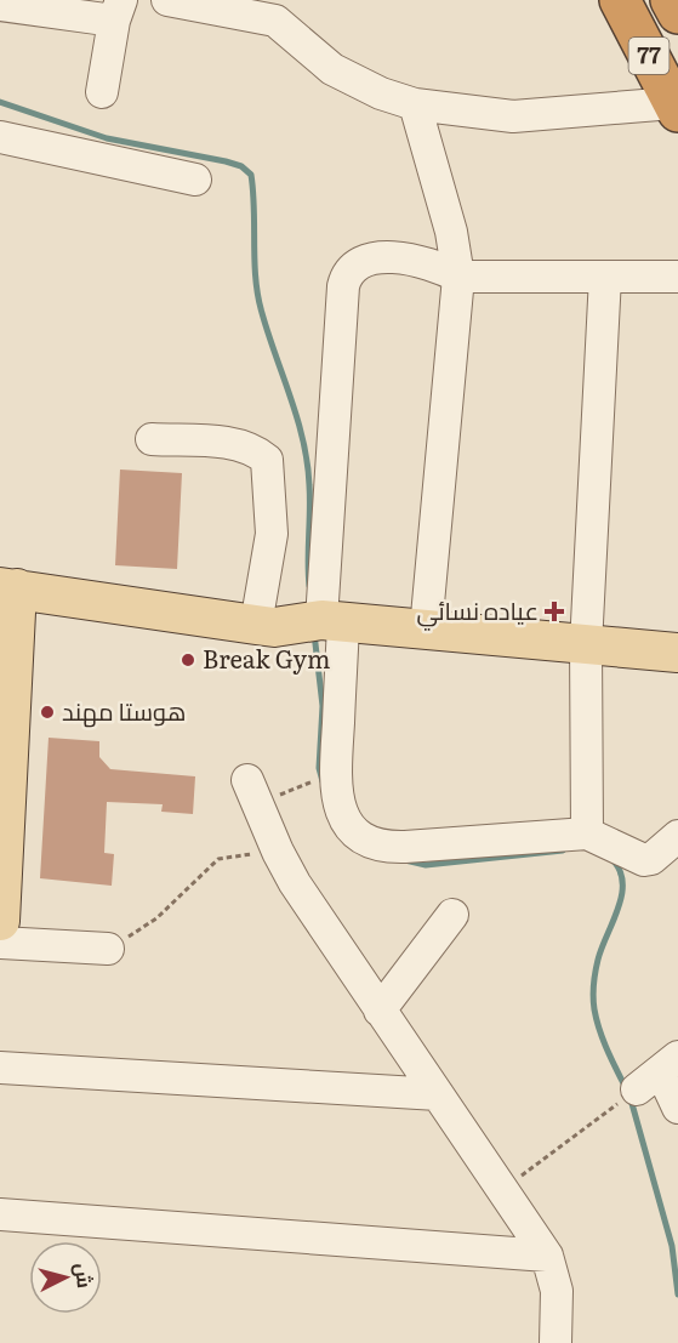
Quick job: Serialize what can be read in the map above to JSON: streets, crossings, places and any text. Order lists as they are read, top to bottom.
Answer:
{
  "streets": {
    "highway": ["77"]
  },
  "places": {
    "health": ["عياده نسائي"],
    "other": ["Break Gym", "هوستا مهند"]
  },
  "north": "right"
}
